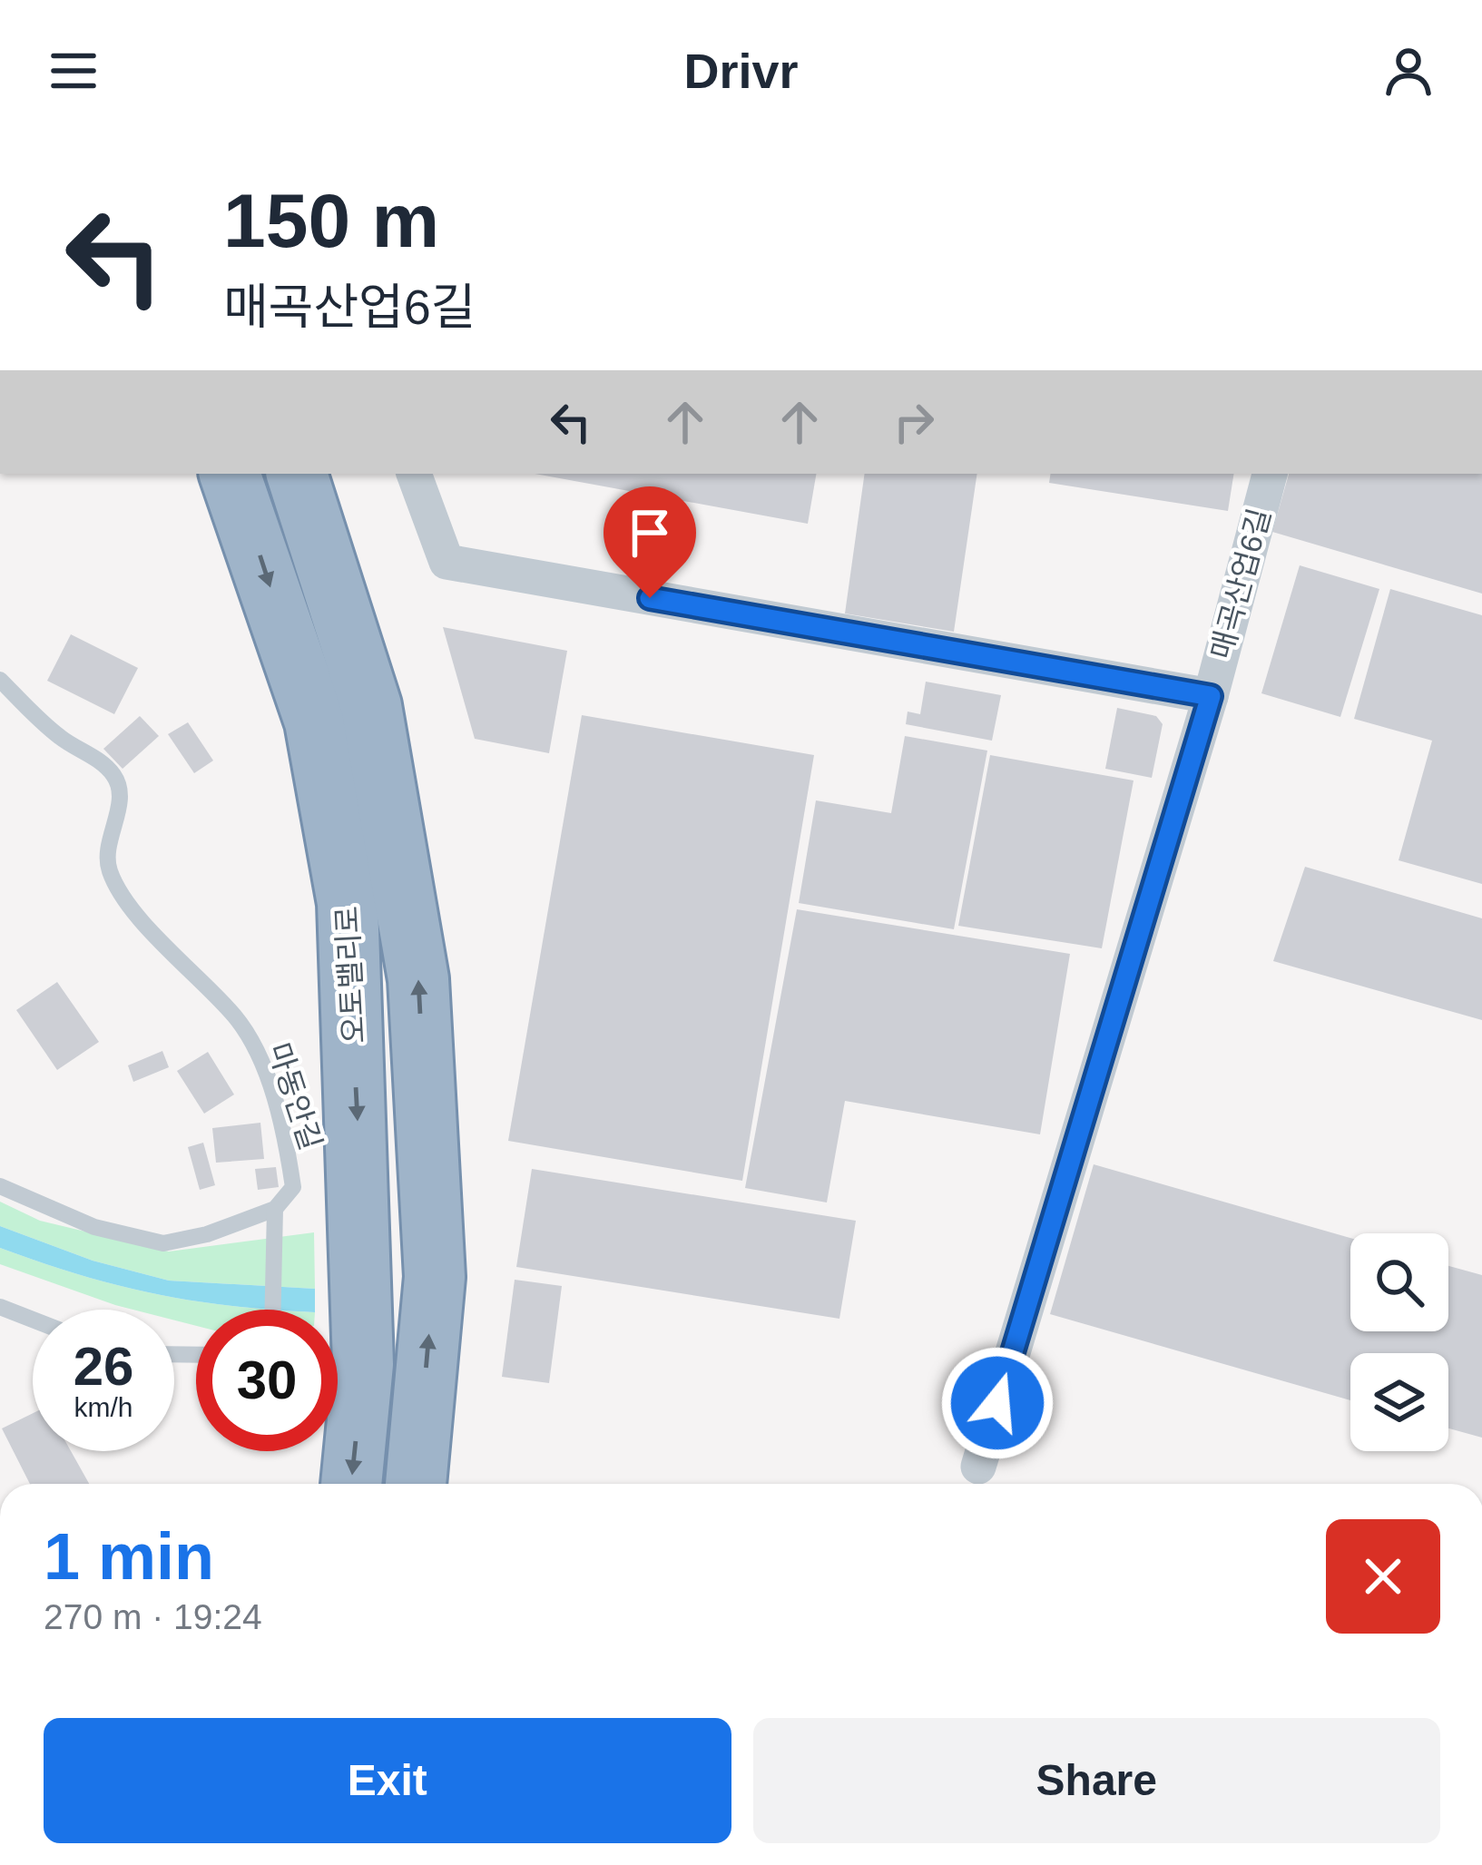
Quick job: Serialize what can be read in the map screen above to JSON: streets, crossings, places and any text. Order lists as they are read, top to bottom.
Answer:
{
  "streets": {
    "highway": ["오토밸리로"],
    "street": ["매곡산업6길"],
    "lane": ["마동안길"]
  },
  "page": {
    "header": "Drivr",
    "turn": ["150 m", "매곡산업6길"],
    "speed": "26 km/h",
    "limit": "30",
    "heading": ["1 min", "270 m · 19:24"],
    "buttons": ["Exit", "Share"]
  }
}
